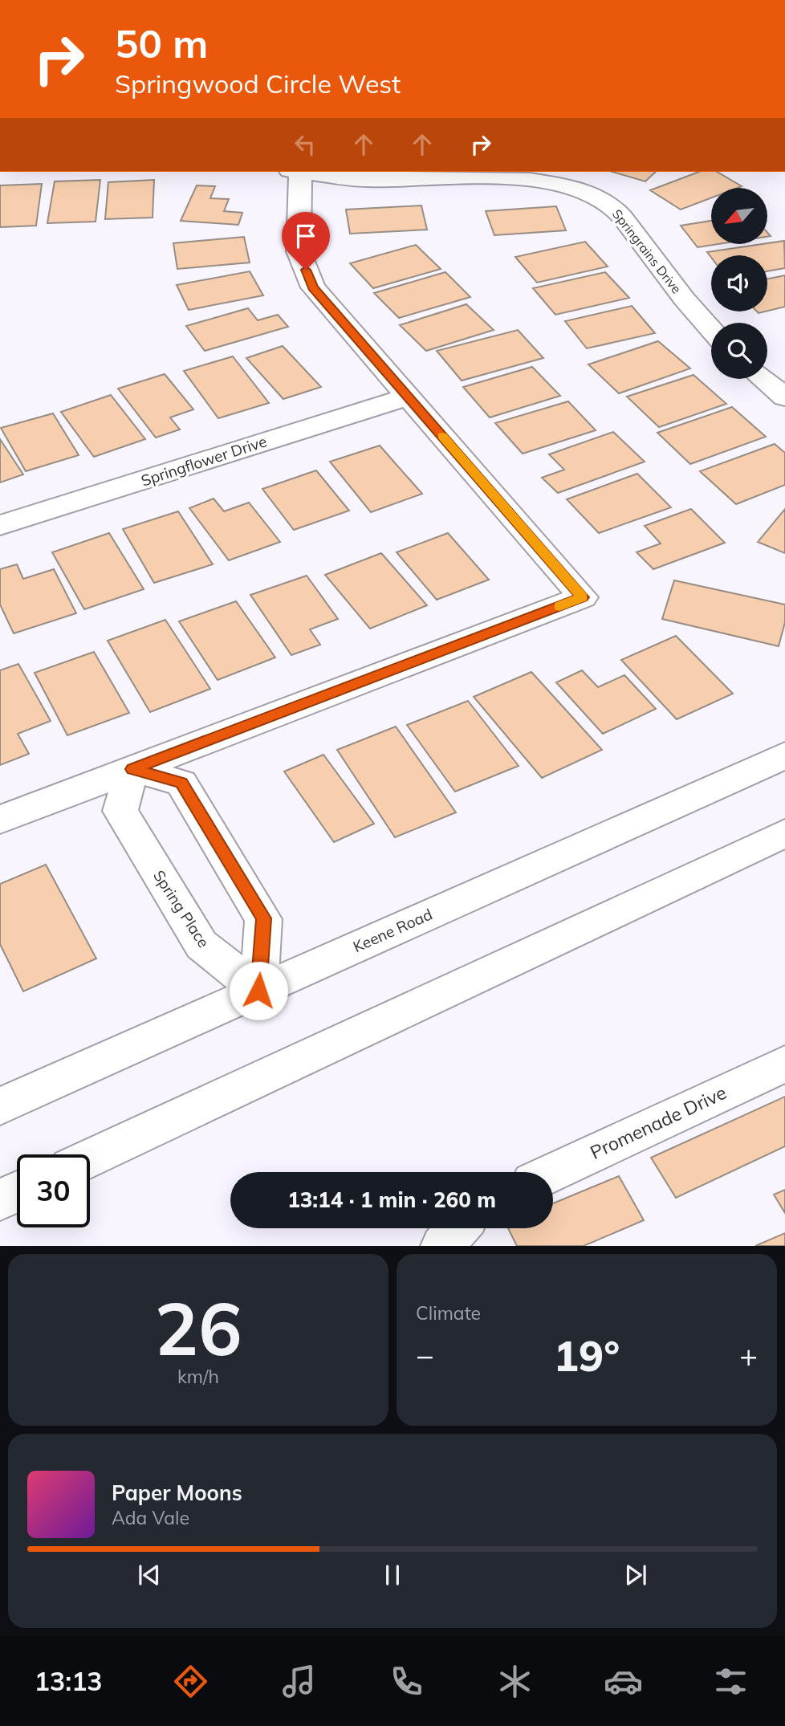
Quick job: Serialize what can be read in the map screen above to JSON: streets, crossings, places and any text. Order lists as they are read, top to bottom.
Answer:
{
  "streets": {
    "street": [
      "Springrains Drive",
      "Springflower Drive",
      "Spring Place",
      "Keene Road",
      "Promenade Drive"
    ]
  },
  "crossings": [
    ["Spring Place", "Keene Road"]
  ],
  "north": "bottom left",
  "page": {
    "turn": ["50 m", "Springwood Circle West"],
    "limit": "30",
    "trip": "13:14 · 1 min · 260 m",
    "tile": [
      ["26", "km/h"],
      "Climate"
    ],
    "heat": ["−", "19°", "+"],
    "song": ["Paper Moons", "Ada Vale"],
    "tabs": "13:13"
  }
}
